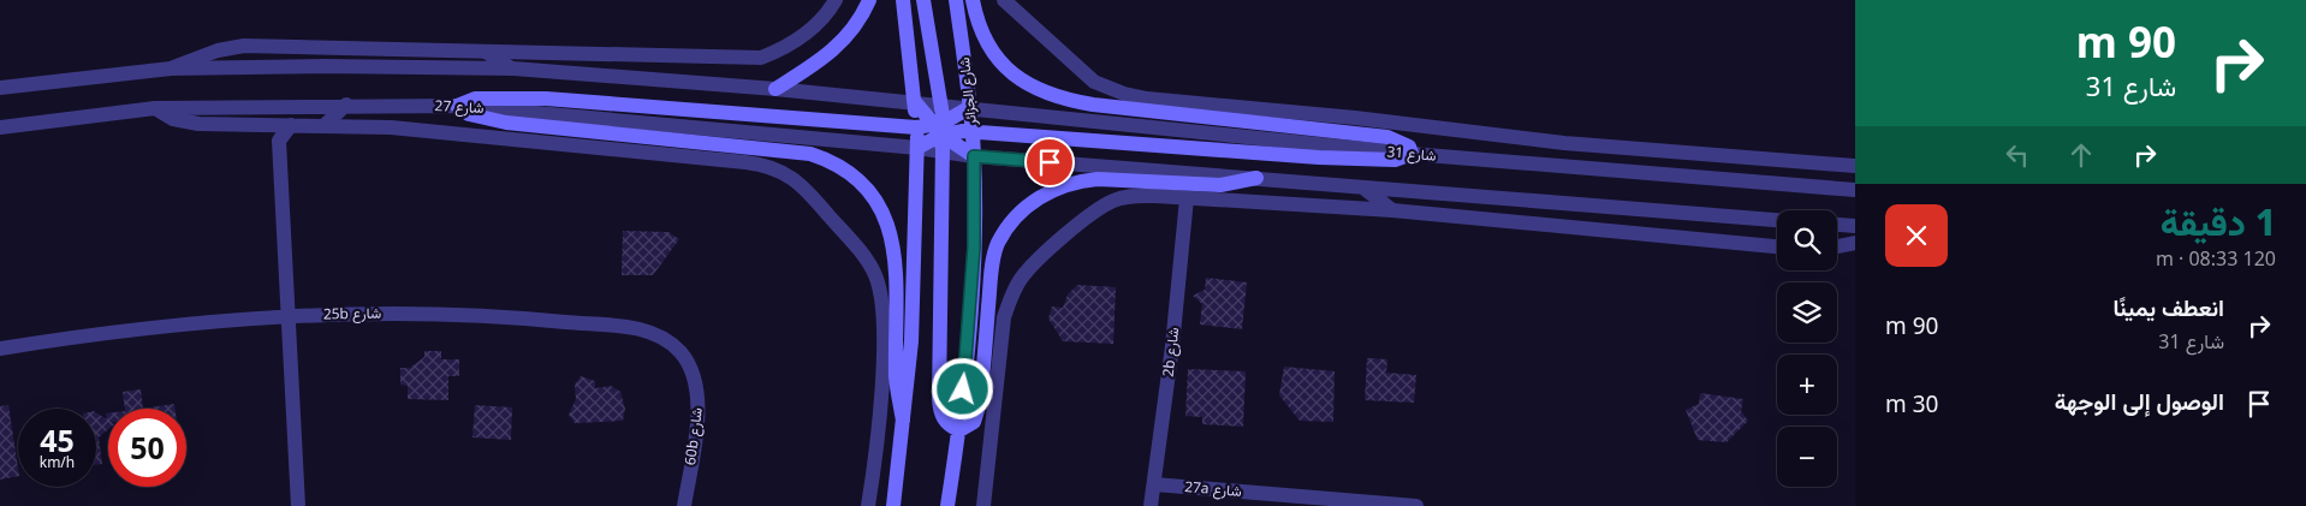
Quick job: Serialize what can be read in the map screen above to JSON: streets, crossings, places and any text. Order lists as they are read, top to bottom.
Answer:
{
  "streets": {
    "main road": ["شارع الجزائر"],
    "street": [
      "شارع 27",
      "شارع 31",
      "25b شارع",
      "2b شارع",
      "60b شارع",
      "27a شارع"
    ]
  },
  "crossings": [
    ["شارع الجزائر", "شارع 27"],
    ["شارع الجزائر", "شارع 31"],
    ["25b شارع", "60b شارع"],
    ["2b شارع", "27a شارع"]
  ],
  "page": {
    "turn": ["90 m", "شارع 31"],
    "heading": ["1 دقيقة", "120 m · 08:33"],
    "map_buttons": ["+", "−"],
    "list": [
      {
        "name": "انعطف يمينًا",
        "note": "شارع 31",
        "value": "90 m"
      },
      {
        "name": "الوصول إلى الوجهة",
        "value": "30 m"
      }
    ],
    "speed": "45 km/h",
    "limit": "50"
  }
}
